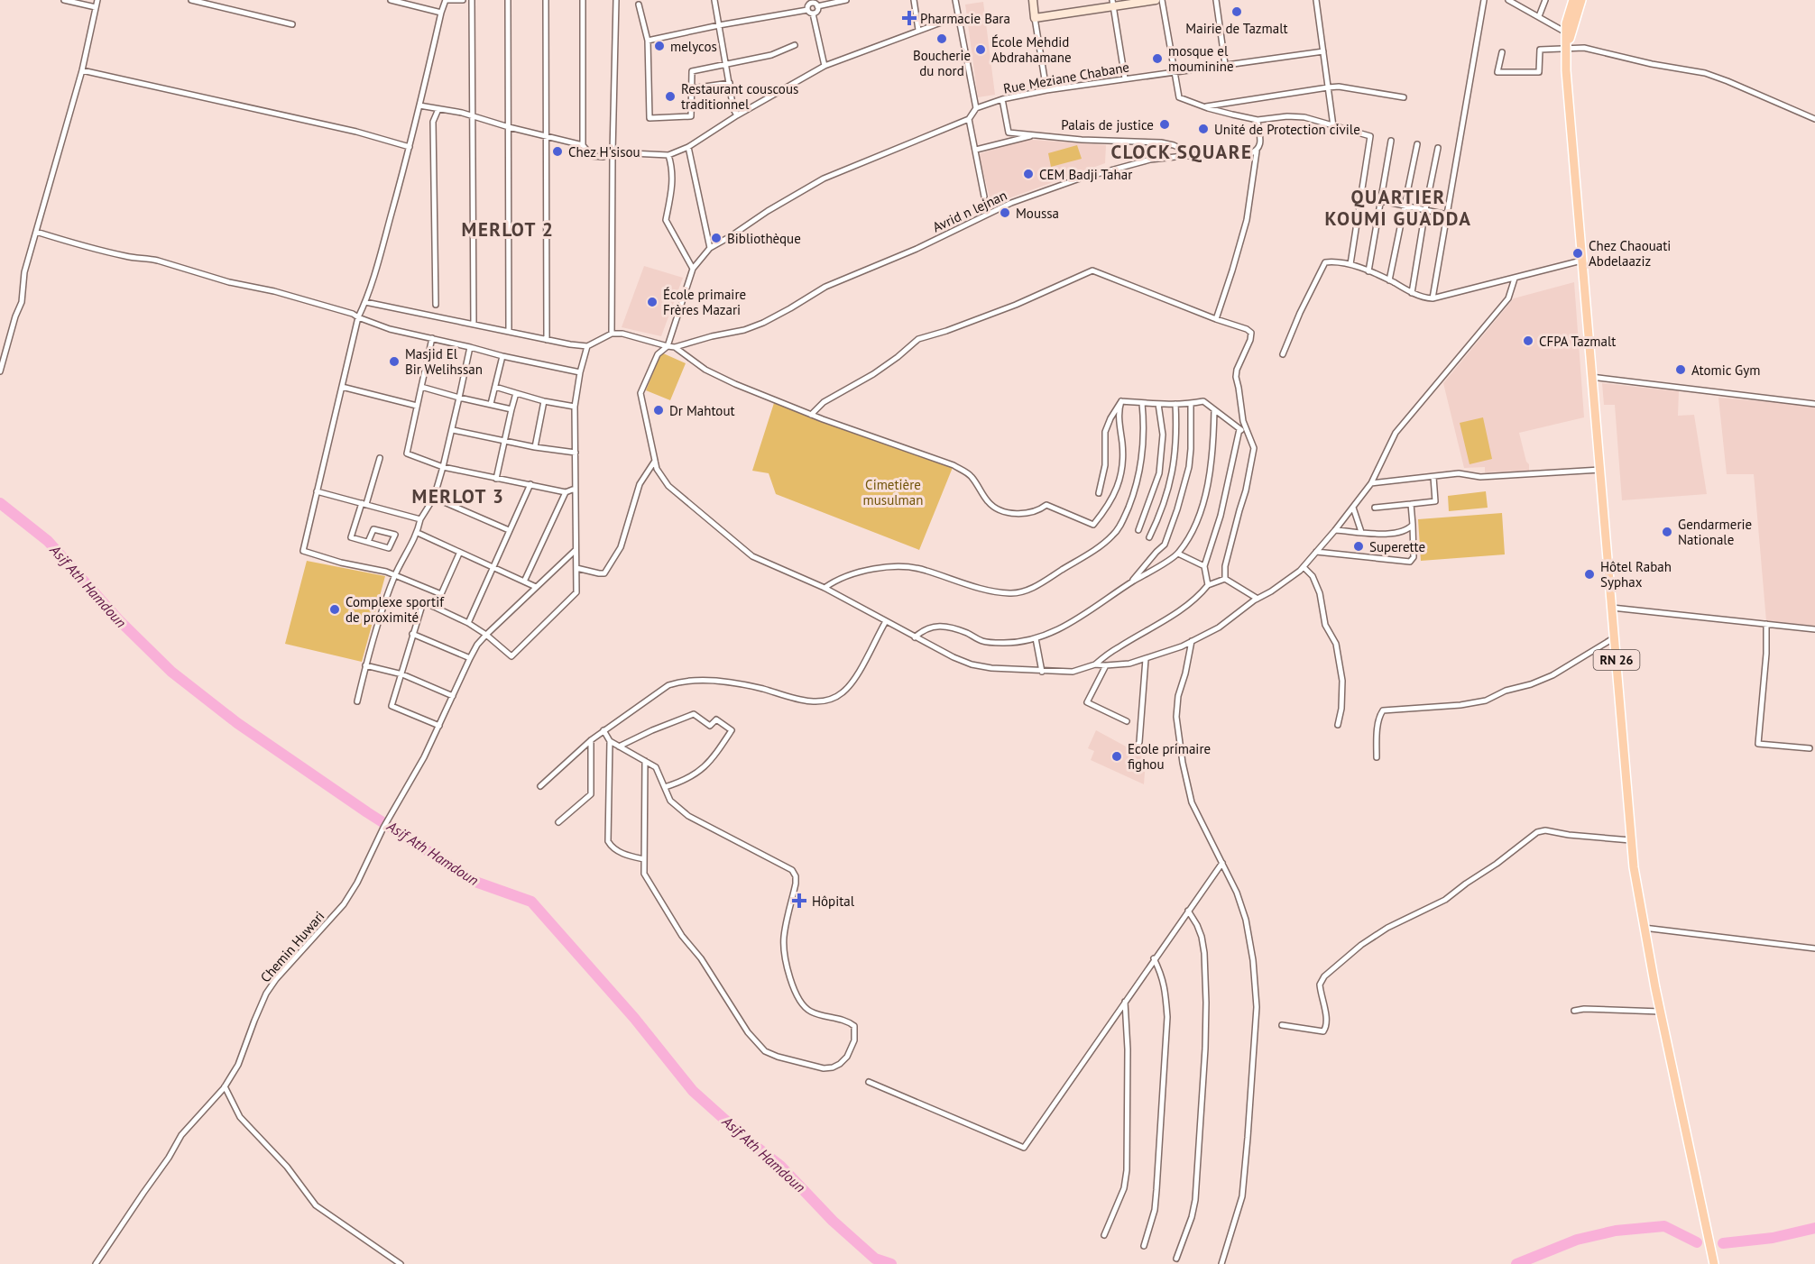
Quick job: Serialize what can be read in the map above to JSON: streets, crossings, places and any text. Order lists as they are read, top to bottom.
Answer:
{
  "streets": {
    "main road": ["RN 26"],
    "street": ["Rue Meziane Chabane", "Avrid n lejnan", "Chemin Huwari"]
  },
  "districts": [
    "CLOCK SQUARE",
    "QUARTIER KOUMI GUADDA",
    "MERLOT 2",
    "MERLOT 3"
  ],
  "water": ["Asif Ath Hamdoun"],
  "parks": ["Cimetière musulman"],
  "places": {
    "other": [
      "Mairie de Tazmalt",
      "Boucherie du nord",
      "melycos",
      "École Mehdid Abdrahamane",
      "mosque el mouminine",
      "Restaurant couscous traditionnel",
      "Palais de justice",
      "Unité de Protection civile",
      "Chez H'sisou",
      "CEM Badji Tahar",
      "Moussa",
      "Bibliothèque",
      "Chez Chaouati Abdelaaziz",
      "École primaire Frères Mazari",
      "CFPA Tazmalt",
      "Masjid El Bir Welihssan",
      "Atomic Gym",
      "Dr Mahtout",
      "Gendarmerie Nationale",
      "Superette",
      "Hôtel Rabah Syphax",
      "Complexe sportif de proximité",
      "Ecole primaire fighou"
    ],
    "health": ["Pharmacie Bara", "Hôpital"]
  }
}
